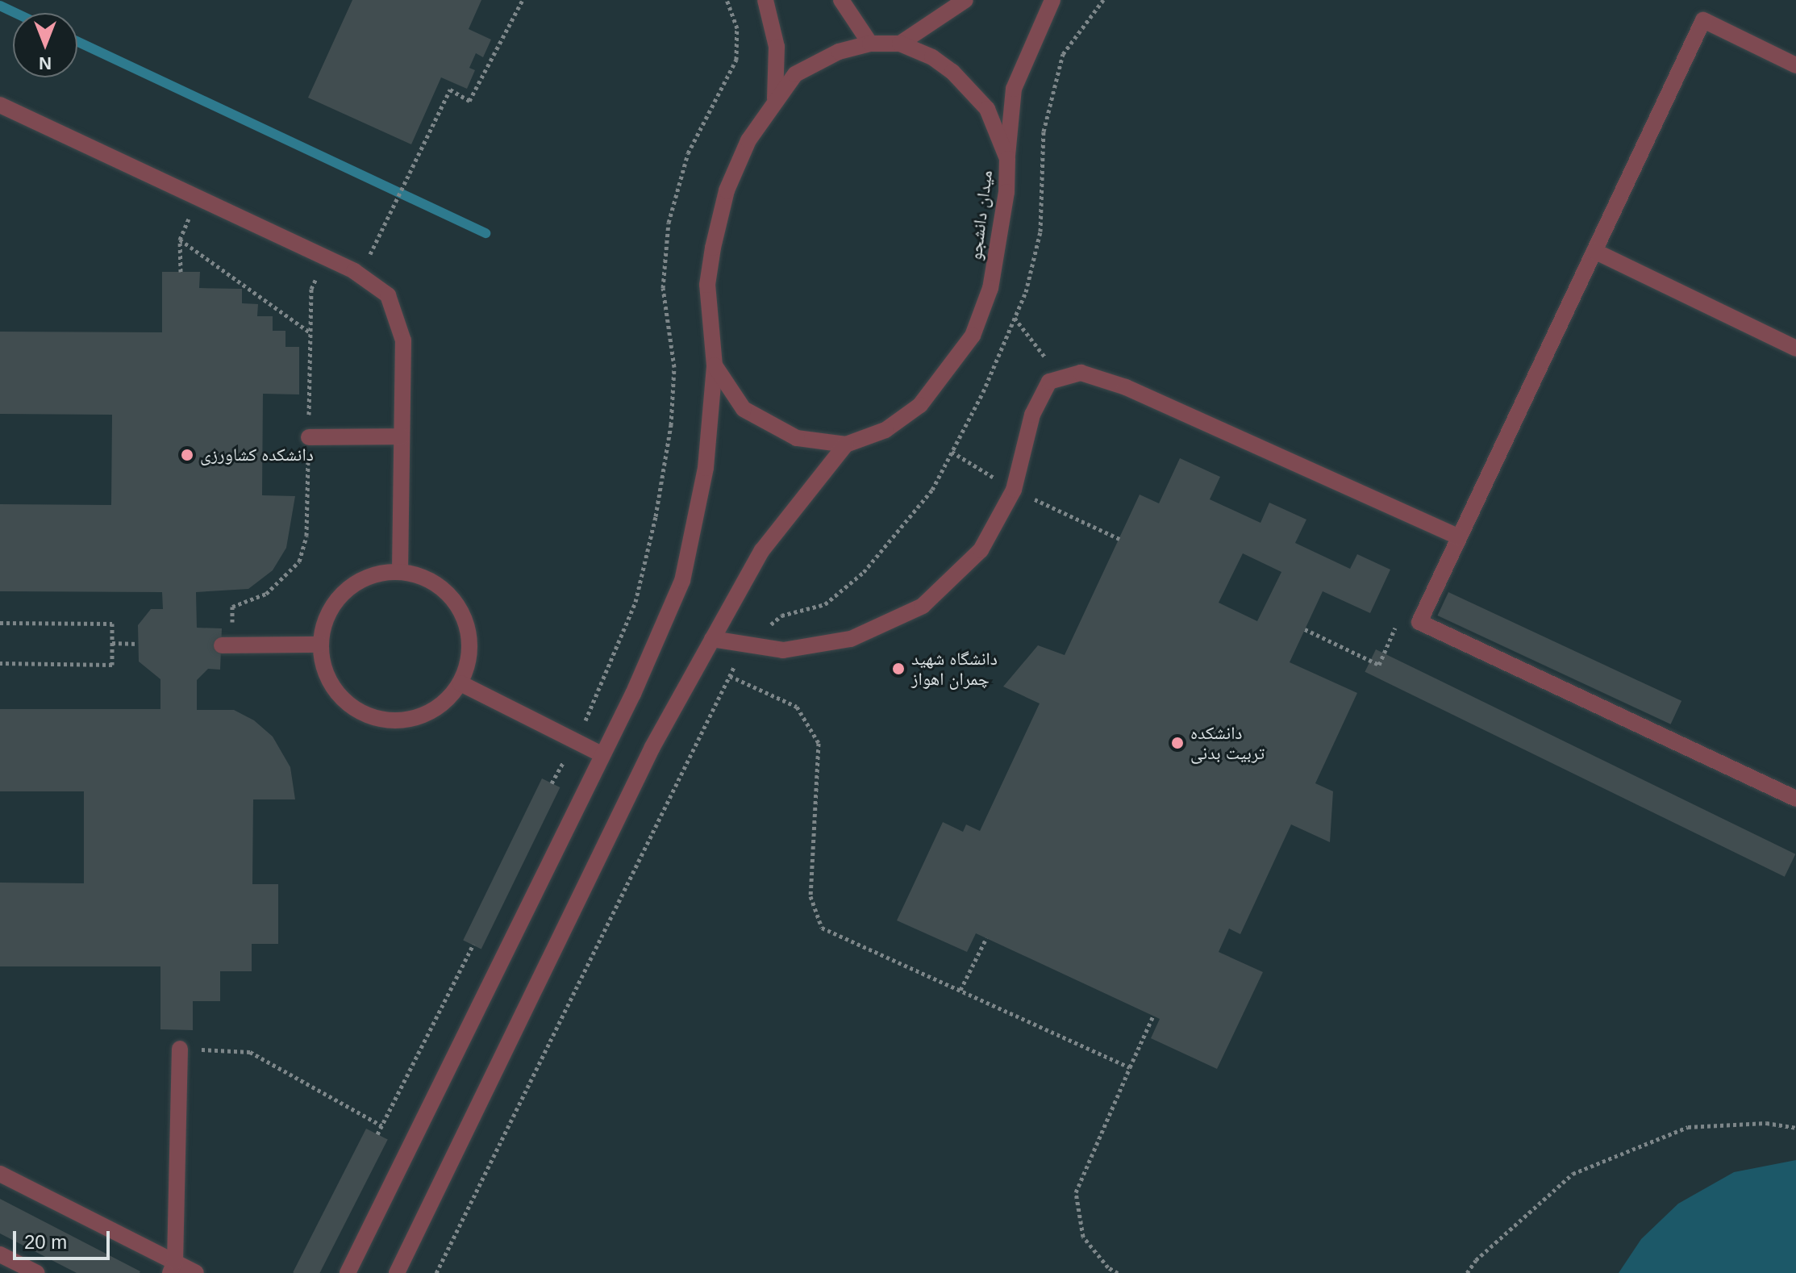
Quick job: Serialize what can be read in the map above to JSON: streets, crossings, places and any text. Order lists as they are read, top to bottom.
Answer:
{
  "streets": {
    "lane": ["میدان دانشجو"]
  },
  "places": ["دانشکده کشاورزی", "دانشگاه شهید چمران اهواز", "دانشکده تربیت بدنی"],
  "scale_bar": "20 m",
  "north": "bottom"
}
